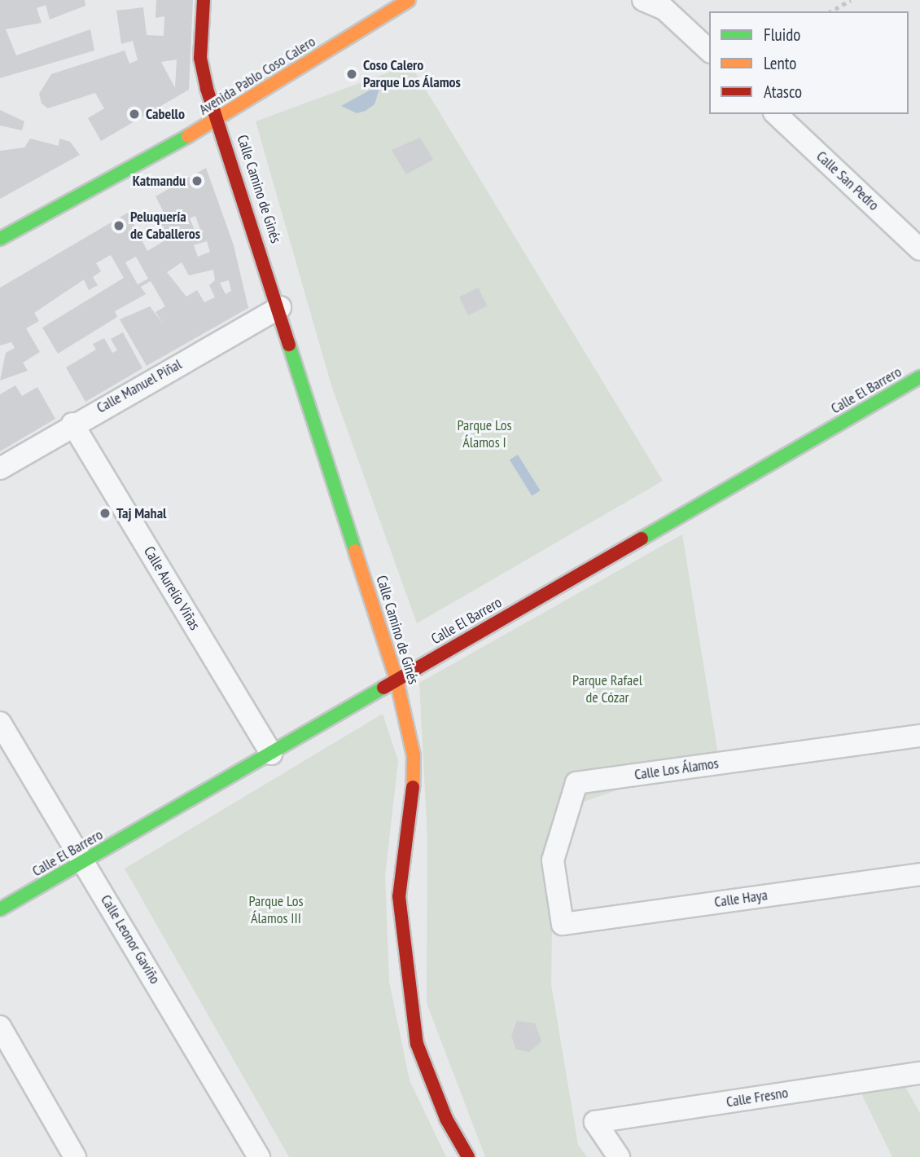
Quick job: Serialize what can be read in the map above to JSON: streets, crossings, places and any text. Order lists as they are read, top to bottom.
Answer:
{
  "streets": {
    "street": [
      "Avenida Pablo Coso Calero",
      "Calle San Pedro",
      "Calle Camino de Ginés",
      "Calle Manuel Piñal",
      "Calle El Barrero",
      "Calle Aurelio Viñas",
      "Calle Los Álamos",
      "Calle Haya",
      "Calle Leonor Gaviño",
      "Calle Fresno"
    ]
  },
  "crossings": [
    ["Avenida Pablo Coso Calero", "Calle Camino de Ginés"],
    ["Calle Camino de Ginés", "Calle Manuel Piñal"],
    ["Calle Camino de Ginés", "Calle El Barrero"],
    ["Calle Manuel Piñal", "Calle Aurelio Viñas"],
    ["Calle El Barrero", "Calle Aurelio Viñas"],
    ["Calle El Barrero", "Calle Leonor Gaviño"],
    ["Calle Los Álamos", "Calle Haya"]
  ],
  "parks": ["Parque Los Álamos I", "Parque Rafael de Cózar", "Parque Los Álamos III"],
  "places": [
    "Coso Calero Parque Los Álamos",
    "Cabello",
    "Katmandu",
    "Peluquería de Caballeros",
    "Taj Mahal"
  ],
  "legend": ["Fluido", "Lento", "Atasco"]
}
